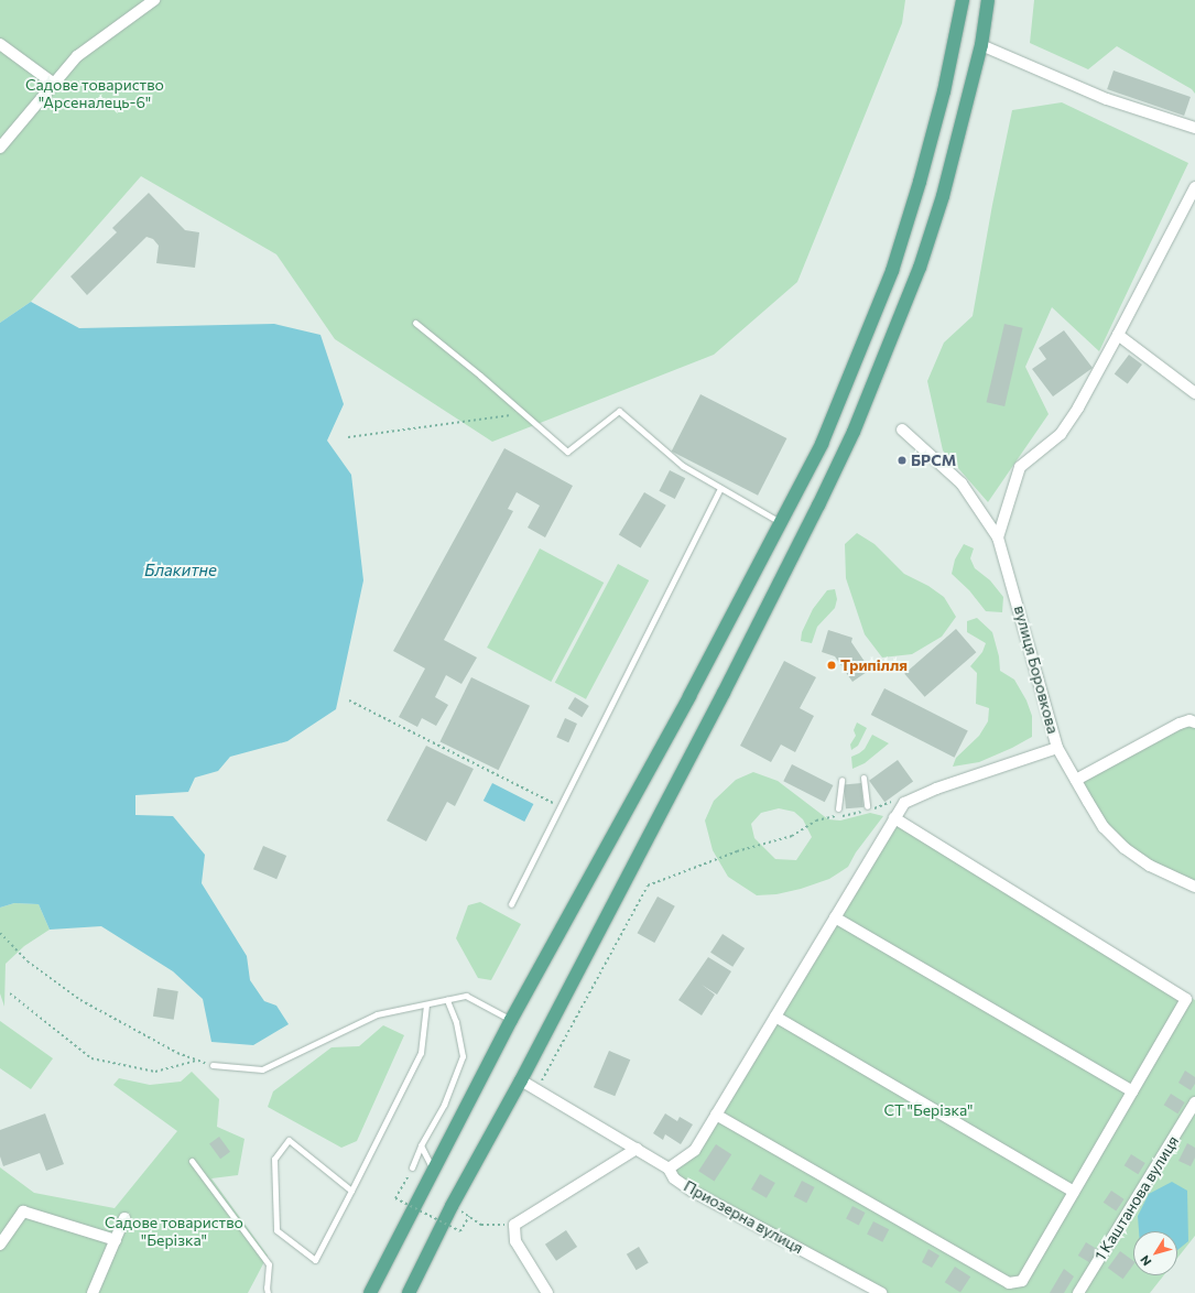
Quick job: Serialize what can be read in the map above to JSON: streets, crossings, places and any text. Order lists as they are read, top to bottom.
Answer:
{
  "streets": {
    "street": ["вулиця Боровкова", "1 Каштанова вулиця", "Приозерна вулиця"]
  },
  "water": ["Блакитне"],
  "parks": ["Садове товариство \"Арсеналець-6\"", "СТ \"Берізка\"", "Садове товариство \"Берізка\""],
  "places": ["БРСМ", "Трипілля"],
  "north": "bottom left"
}
